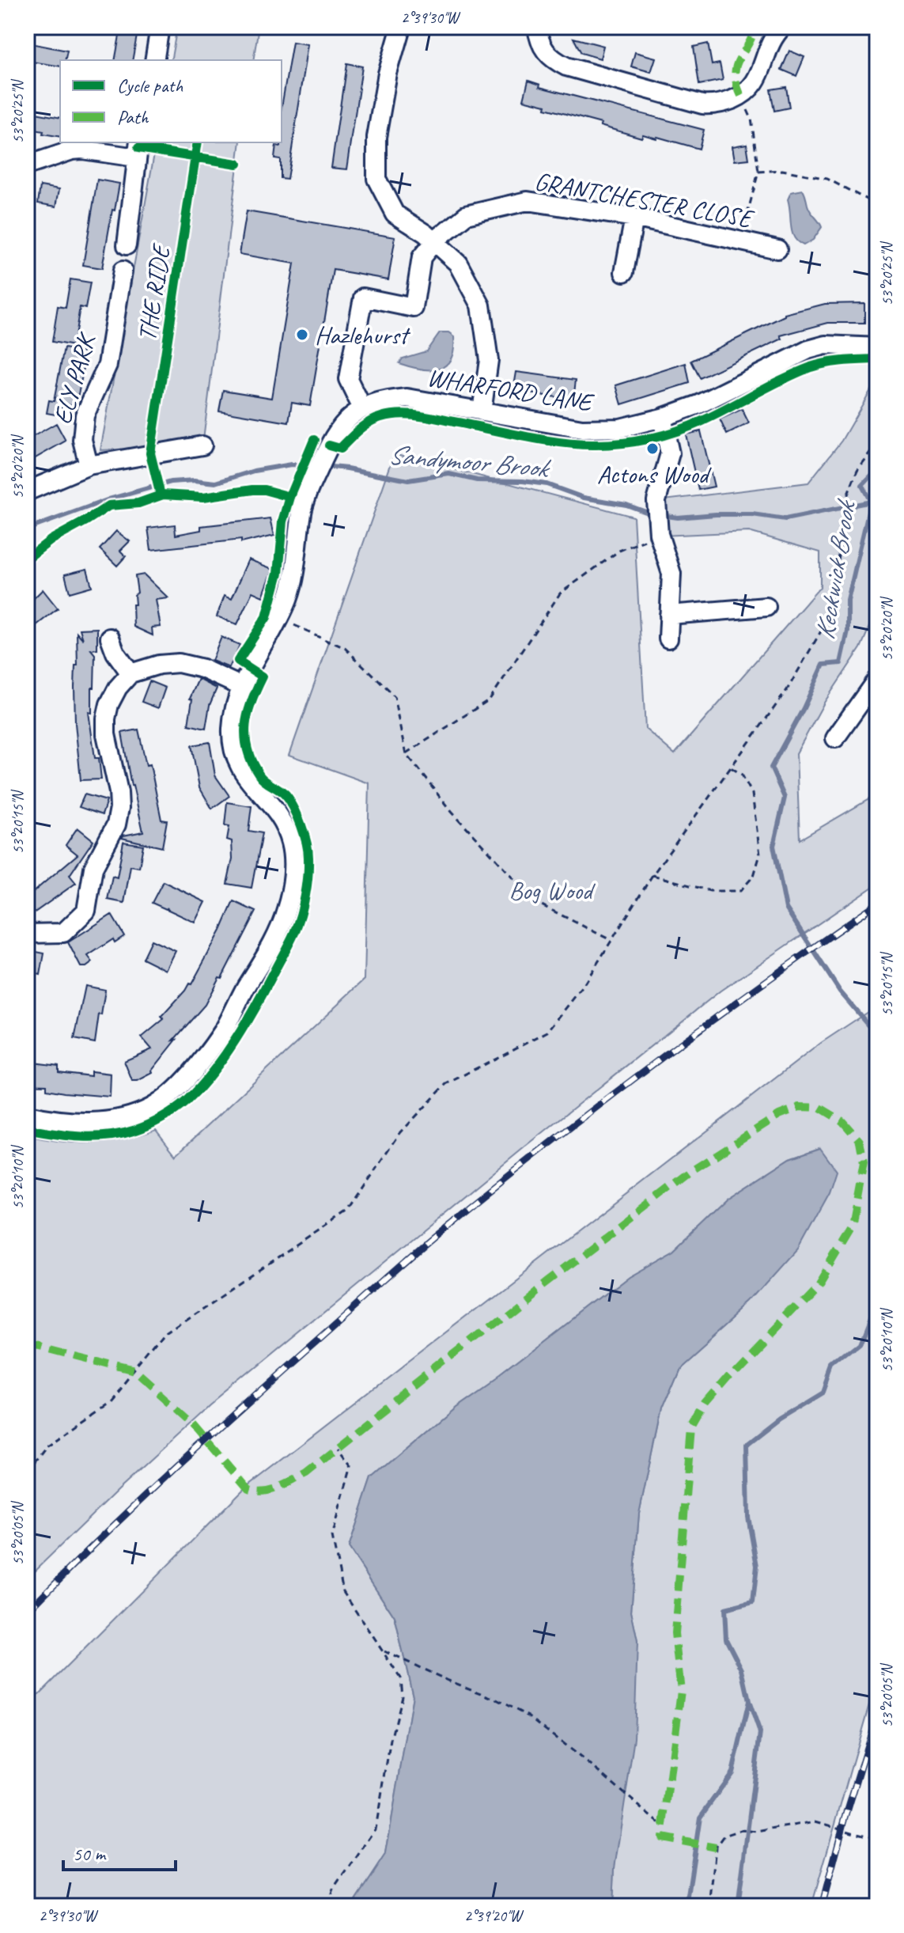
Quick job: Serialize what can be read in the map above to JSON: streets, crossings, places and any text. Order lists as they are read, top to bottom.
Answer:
{
  "streets": {
    "street": ["GRANTCHESTER CLOSE", "ELY PARK", "WHARFORD LANE"],
    "cycle path": ["THE RIDE"]
  },
  "water": ["Sandymoor Brook", "Keckwick Brook"],
  "parks": ["Bog Wood"],
  "places": ["Hazlehurst", "Actons Wood"],
  "legend": ["Cycle path", "Path"],
  "scale_bar": "50 m",
  "coordinates": [
    "2°39'30\"W",
    "53°20'25\"N",
    "53°20'20\"N",
    "53°20'15\"N",
    "53°20'10\"N",
    "53°20'05\"N",
    "2°39'20\"W"
  ]
}
